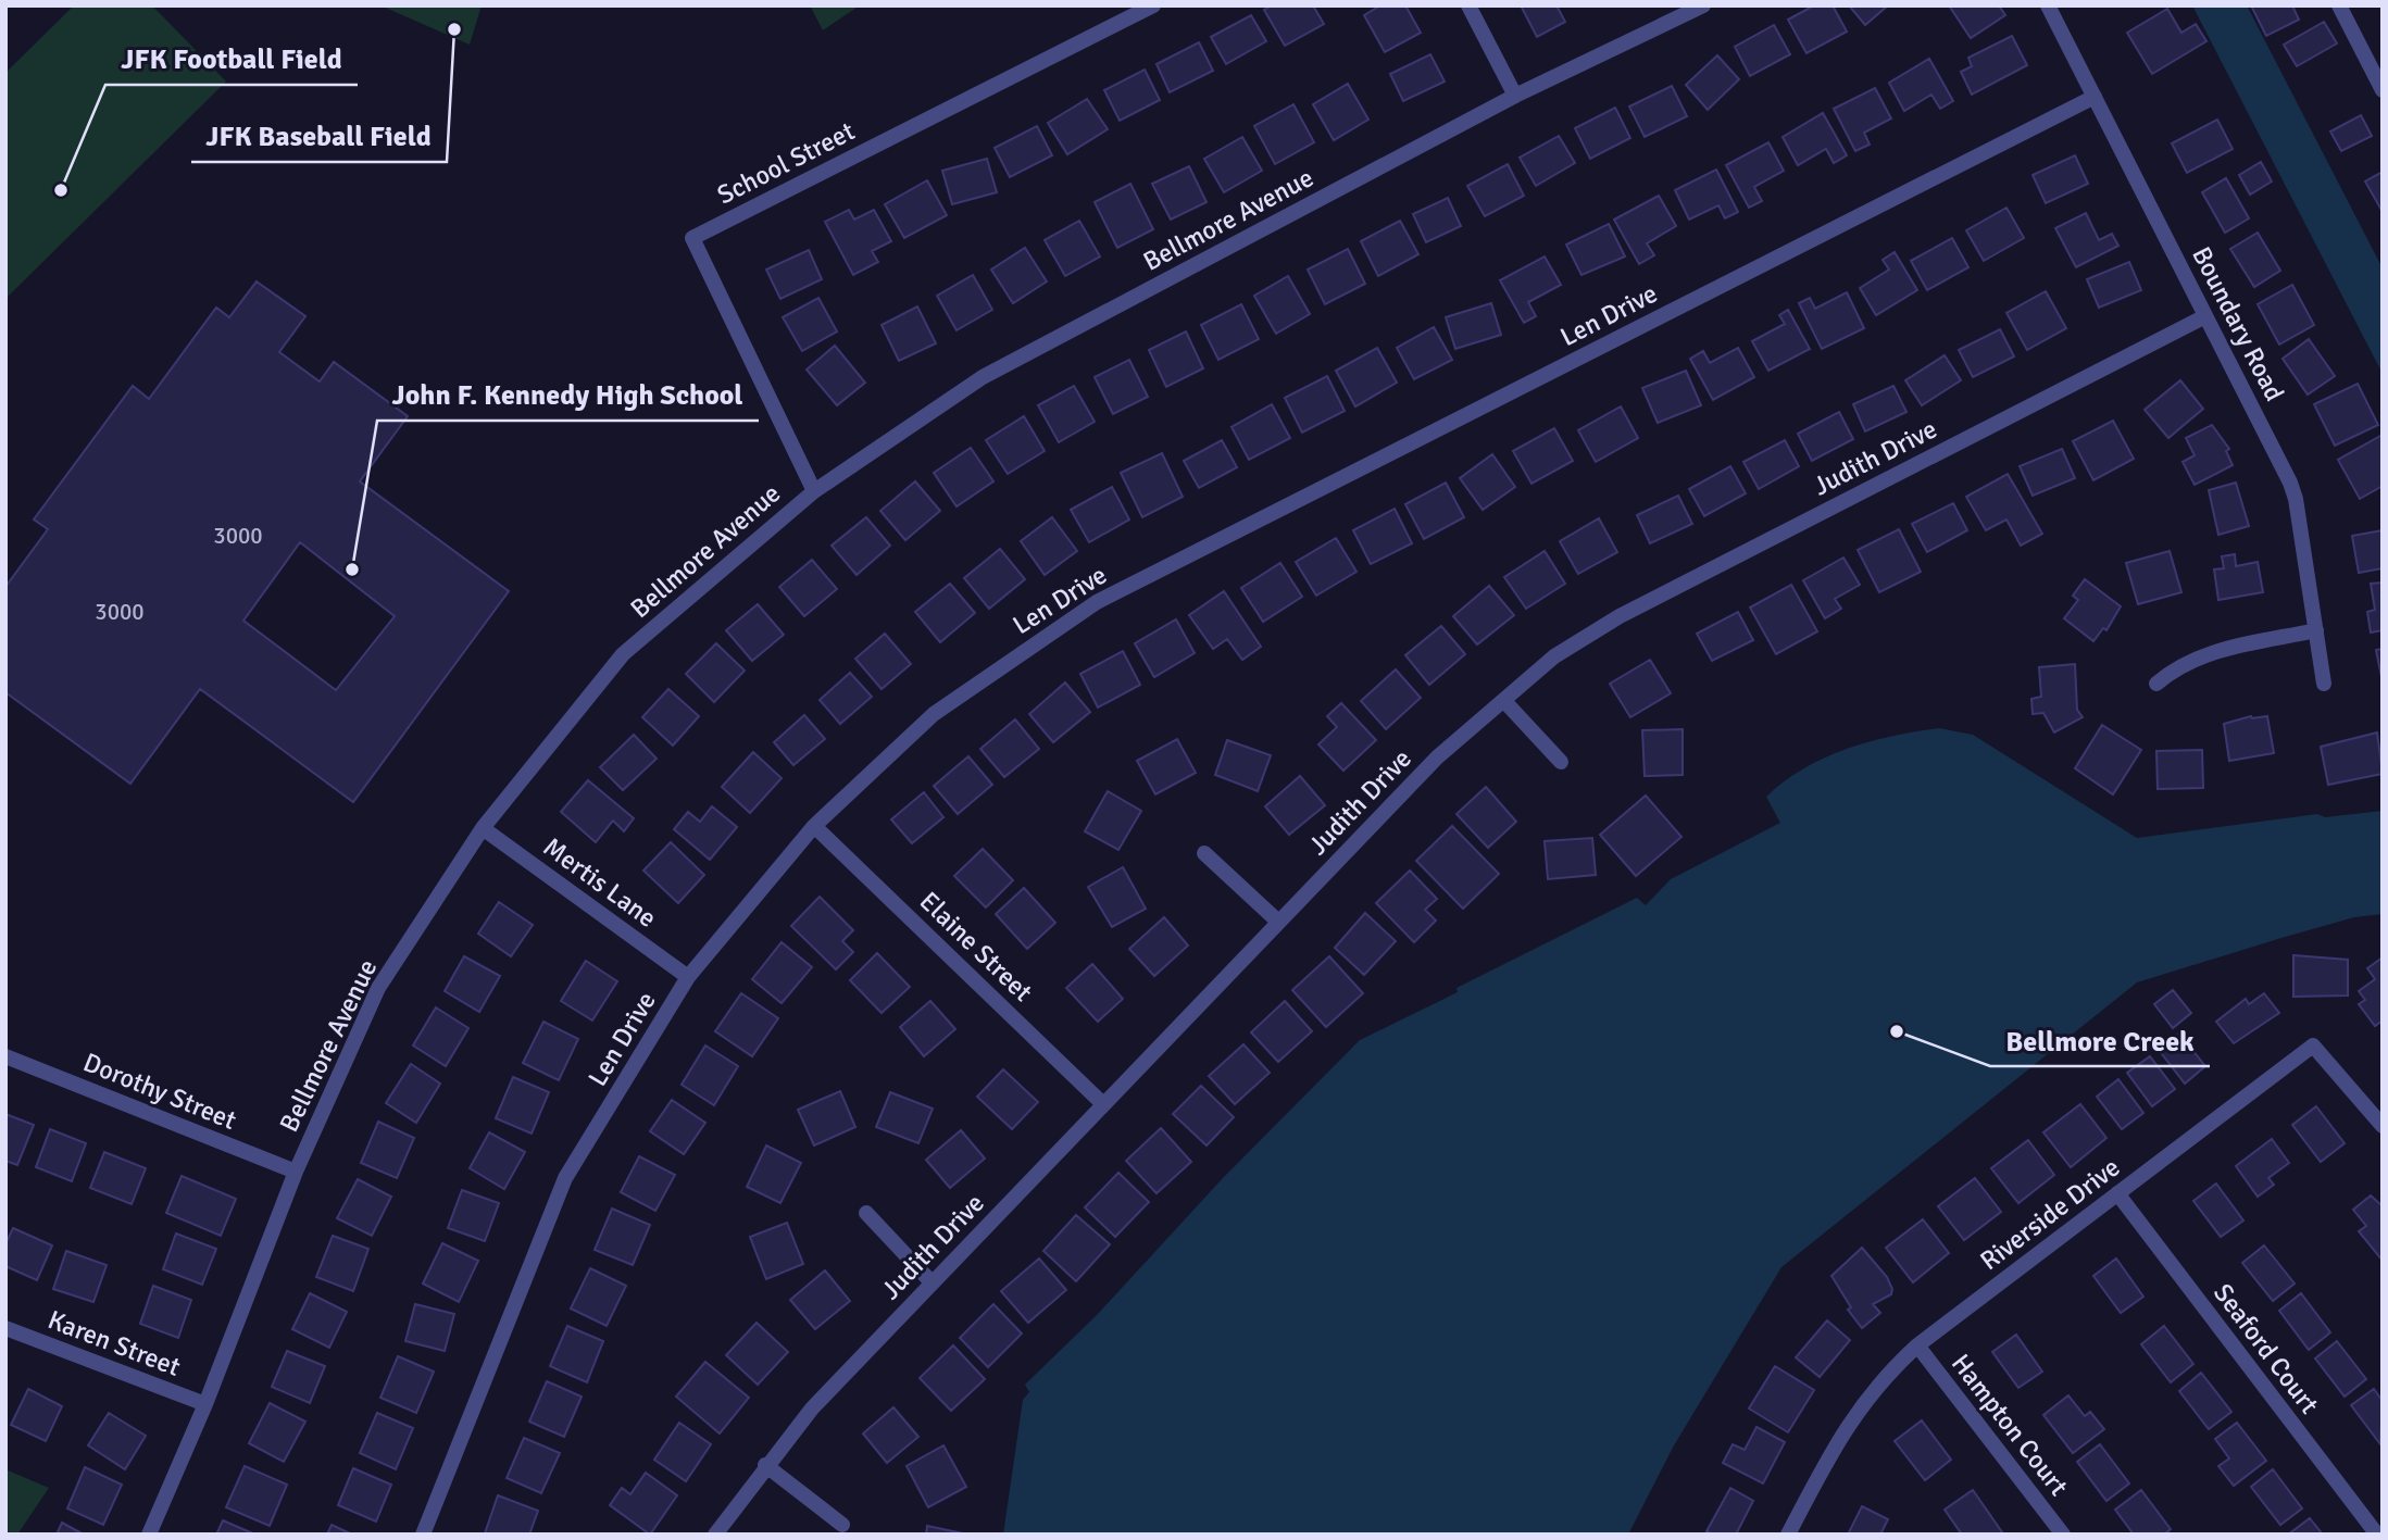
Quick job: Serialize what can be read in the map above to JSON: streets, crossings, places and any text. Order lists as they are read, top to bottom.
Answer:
{
  "streets": {
    "street": [
      "School Street",
      "Bellmore Avenue",
      "Len Drive",
      "Boundary Road",
      "Judith Drive",
      "Mertis Lane",
      "Elaine Street",
      "Dorothy Street",
      "Riverside Drive",
      "Karen Street",
      "Seaford Court",
      "Hampton Court"
    ]
  },
  "crossings": [
    ["School Street", "Bellmore Avenue"],
    ["Bellmore Avenue", "Mertis Lane"],
    ["Bellmore Avenue", "Dorothy Street"],
    ["Bellmore Avenue", "Karen Street"],
    ["Len Drive", "Boundary Road"],
    ["Len Drive", "Mertis Lane"],
    ["Len Drive", "Elaine Street"],
    ["Boundary Road", "Judith Drive"],
    ["Judith Drive", "Elaine Street"],
    ["Riverside Drive", "Seaford Court"],
    ["Riverside Drive", "Hampton Court"]
  ],
  "places": [
    "JFK Baseball Field",
    "JFK Football Field",
    "John F. Kennedy High School",
    "Bellmore Creek"
  ],
  "house_numbers": ["3000", "3000"]
}
